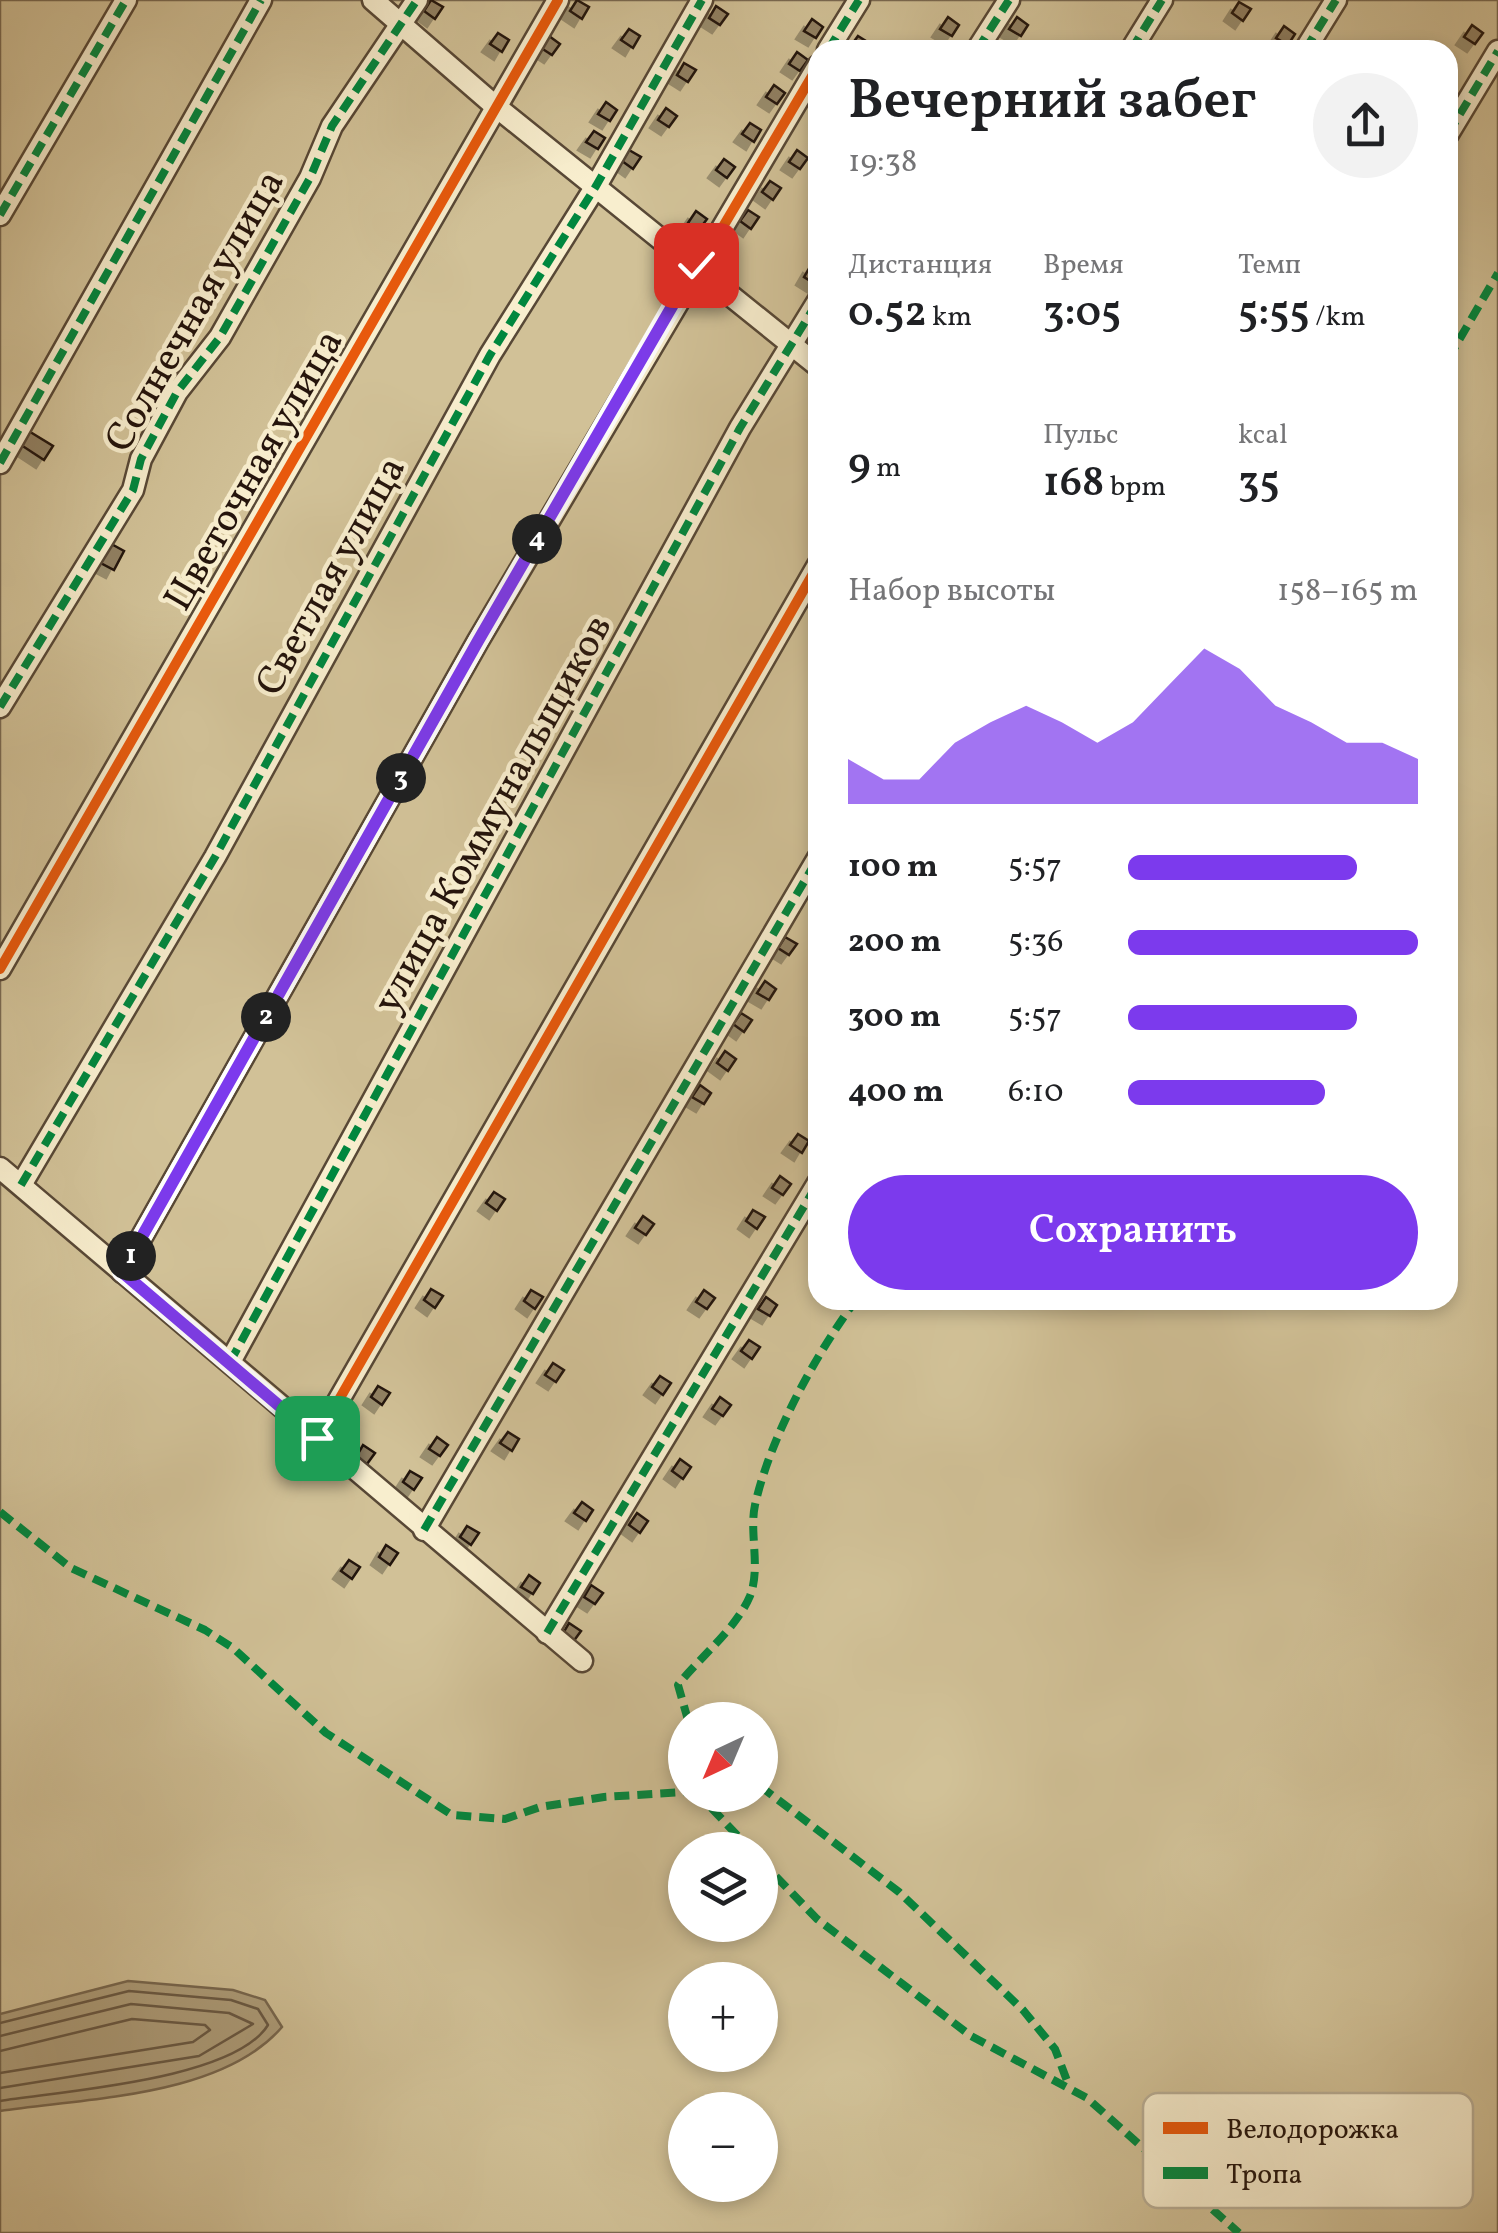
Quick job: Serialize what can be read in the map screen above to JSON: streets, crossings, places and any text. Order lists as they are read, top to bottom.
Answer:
{
  "streets": {
    "street": [
      "Солнечная улица",
      "Цветочная улица",
      "Светлая улица",
      "улица Коммунальщиков"
    ]
  },
  "legend": ["Велодорожка", "Тропа"],
  "north": "bottom left",
  "page": {
    "heading": ["Вечерний забег", "19:38"],
    "stats": [
      ["Дистанция", "0.52 km"],
      ["Время", "3:05"],
      ["Темп", "5:55 /km"],
      ["9 m"],
      ["Пульс", "168 bpm"],
      ["kcal", "35"]
    ],
    "pins": [
      "4",
      "3",
      "2",
      "1"
    ],
    "chart": ["Набор высоты", "158–165 m"],
    "list": [
      {
        "name": "100 m",
        "note": "5:57"
      },
      {
        "name": "200 m",
        "note": "5:36"
      },
      {
        "name": "300 m",
        "note": "5:57"
      },
      {
        "name": "400 m",
        "note": "6:10"
      }
    ],
    "buttons": "Сохранить",
    "map_buttons": ["+", "−"]
  }
}
